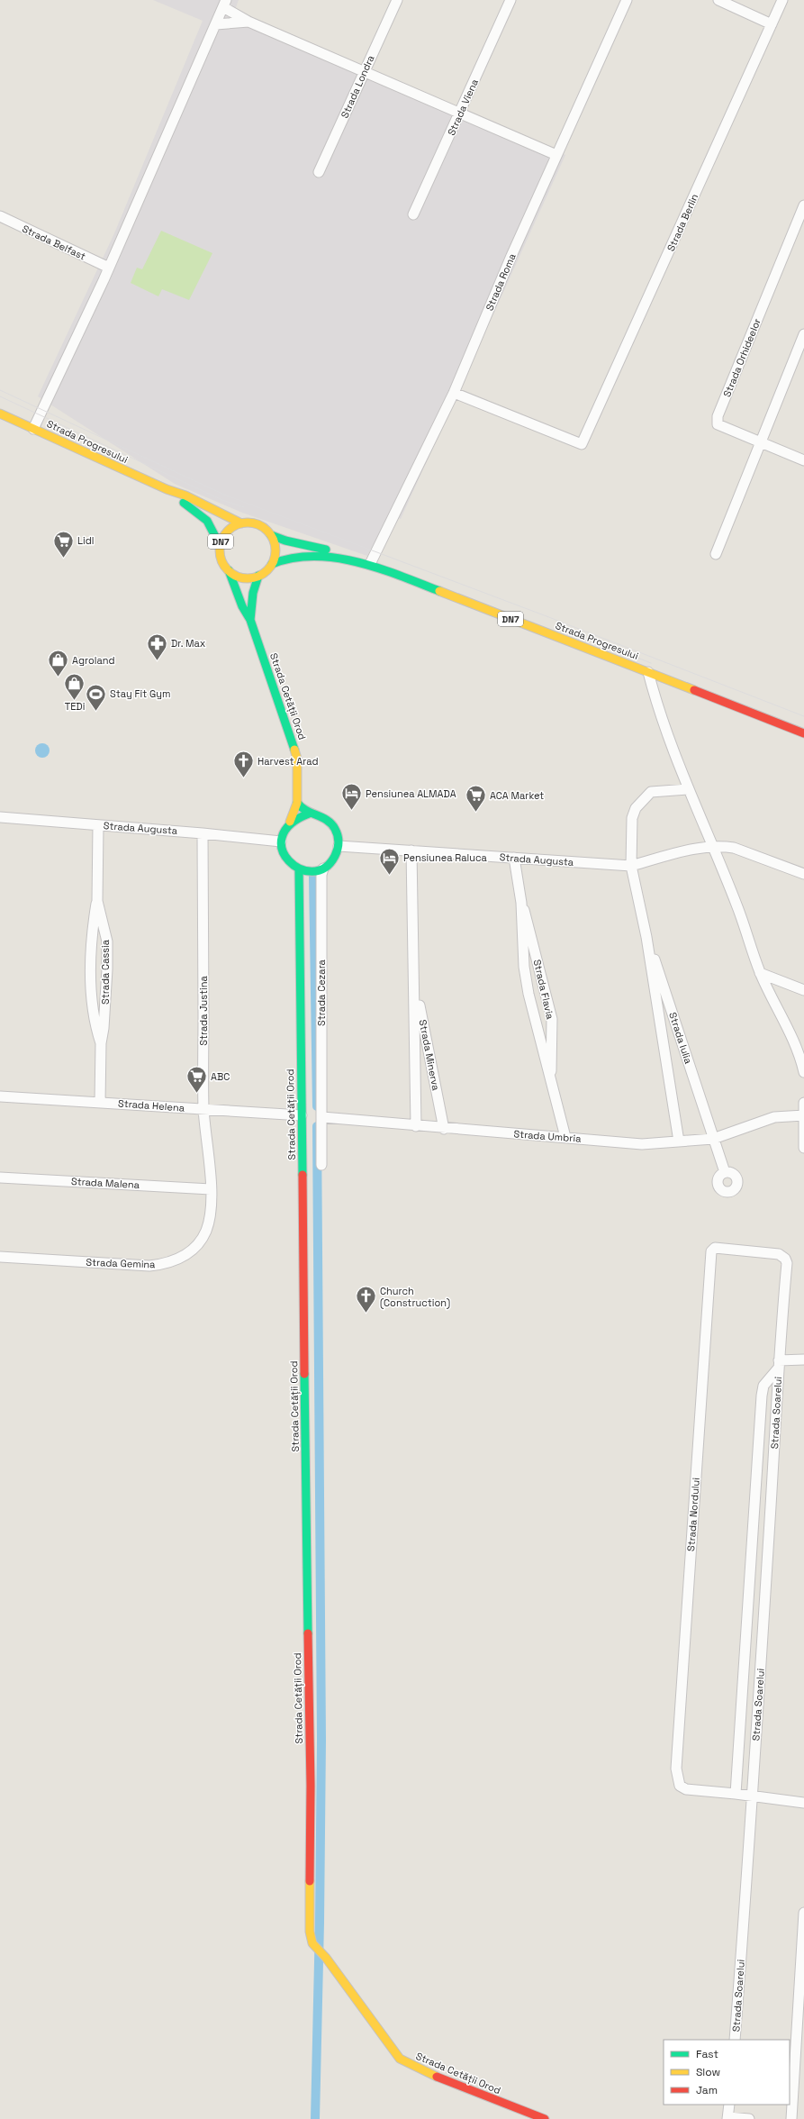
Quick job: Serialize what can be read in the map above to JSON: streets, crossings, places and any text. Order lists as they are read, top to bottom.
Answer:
{
  "streets": {
    "street": [
      "Strada Londra",
      "Strada Viena",
      "Strada Berlin",
      "Strada Belfast",
      "Strada Roma",
      "Strada Orhideelor",
      "Strada Progresului",
      "DN7",
      "Strada Cetății Orod",
      "Strada Augusta",
      "Strada Cassia",
      "Strada Flavia",
      "Strada Cezara",
      "Strada Justina",
      "Strada Iulia",
      "Strada Minerva",
      "Strada Helena",
      "Strada Umbria",
      "Strada Malena",
      "Strada Gemina",
      "Strada Soarelui",
      "Strada Nordului"
    ]
  },
  "crossings": [
    ["Strada Berlin", "Strada Roma"],
    ["Strada Roma", "Strada Progresului"],
    ["Strada Progresului", "DN7"],
    ["Strada Progresului", "Strada Cetății Orod"],
    ["DN7", "Strada Cetății Orod"],
    ["Strada Cetății Orod", "Strada Augusta"],
    ["Strada Cetății Orod", "Strada Cezara"],
    ["Strada Cetății Orod", "Strada Helena"],
    ["Strada Augusta", "Strada Cassia"],
    ["Strada Augusta", "Strada Flavia"],
    ["Strada Augusta", "Strada Cezara"],
    ["Strada Augusta", "Strada Justina"],
    ["Strada Augusta", "Strada Iulia"],
    ["Strada Augusta", "Strada Minerva"],
    ["Strada Cassia", "Strada Helena"],
    ["Strada Flavia", "Strada Umbria"],
    ["Strada Justina", "Strada Helena"],
    ["Strada Justina", "Strada Malena"],
    ["Strada Justina", "Strada Gemina"],
    ["Strada Iulia", "Strada Umbria"],
    ["Strada Minerva", "Strada Umbria"],
    ["Strada Malena", "Strada Gemina"],
    ["Strada Soarelui", "Strada Nordului"]
  ],
  "places": {
    "supermarket": ["Lidl", "ACA Market", "ABC"],
    "pharmacy": ["Dr. Max"],
    "shop": ["Agroland", "TEDi"],
    "sports": ["Stay Fit Gym"],
    "church": ["Harvest Arad", "Church (Construction)"],
    "hotel": ["Pensiunea ALMADA", "Pensiunea Raluca"]
  },
  "legend": ["Fast", "Slow", "Jam"]
}
